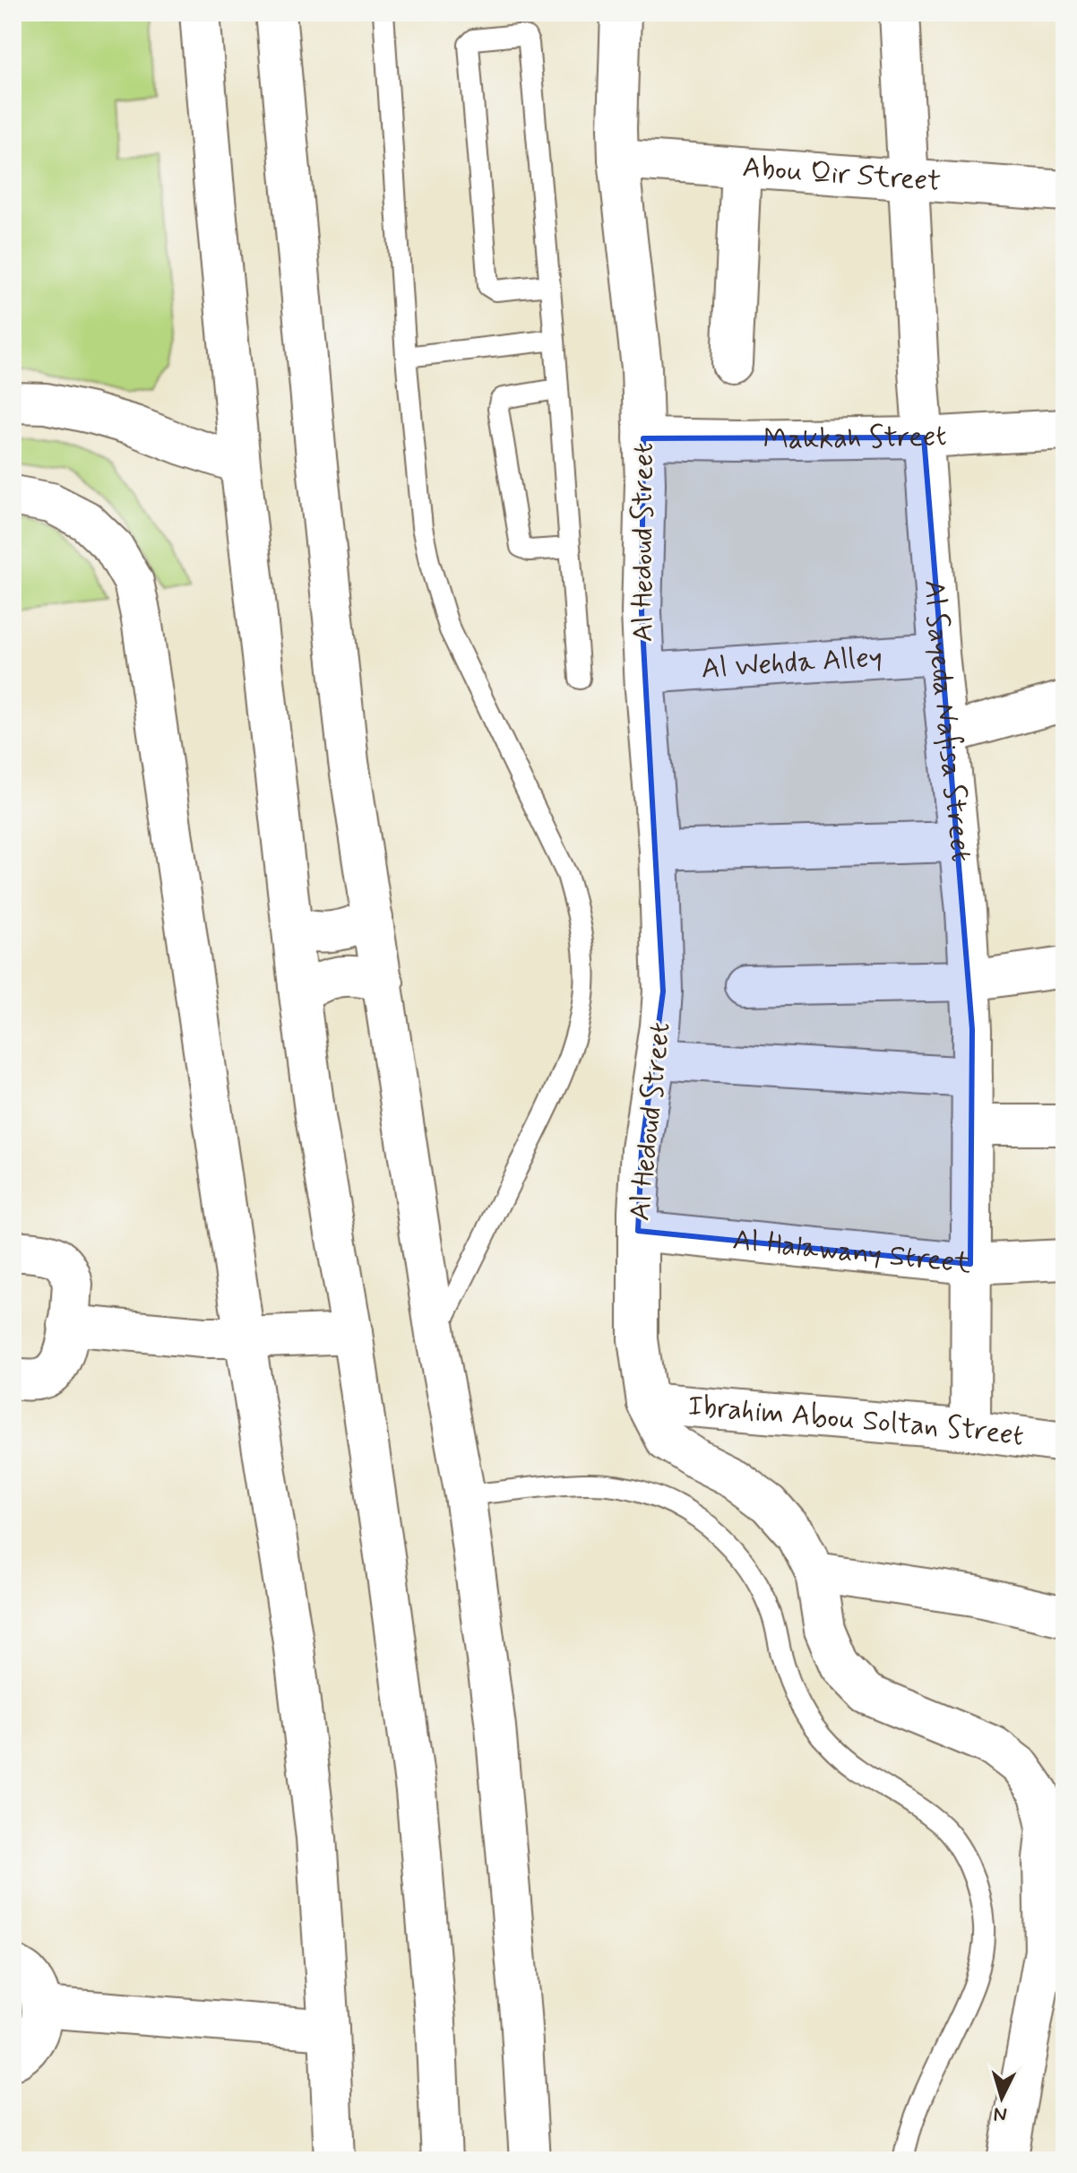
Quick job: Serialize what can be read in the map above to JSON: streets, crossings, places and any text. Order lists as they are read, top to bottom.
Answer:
{
  "streets": {
    "street": [
      "Abou Qir Street",
      "Makkah Street",
      "Al Hedoud Street",
      "Al Wehda Alley",
      "Al Sayeda Nafisa Street",
      "Al Halawany Street",
      "Ibrahim Abou Soltan Street"
    ]
  },
  "crossings": [
    ["Abou Qir Street", "Al Hedoud Street"],
    ["Abou Qir Street", "Al Sayeda Nafisa Street"],
    ["Makkah Street", "Al Hedoud Street"],
    ["Makkah Street", "Al Sayeda Nafisa Street"],
    ["Al Hedoud Street", "Al Wehda Alley"],
    ["Al Hedoud Street", "Al Halawany Street"],
    ["Al Hedoud Street", "Ibrahim Abou Soltan Street"],
    ["Al Wehda Alley", "Al Sayeda Nafisa Street"],
    ["Al Sayeda Nafisa Street", "Al Halawany Street"],
    ["Al Sayeda Nafisa Street", "Ibrahim Abou Soltan Street"]
  ],
  "north": "bottom"
}
